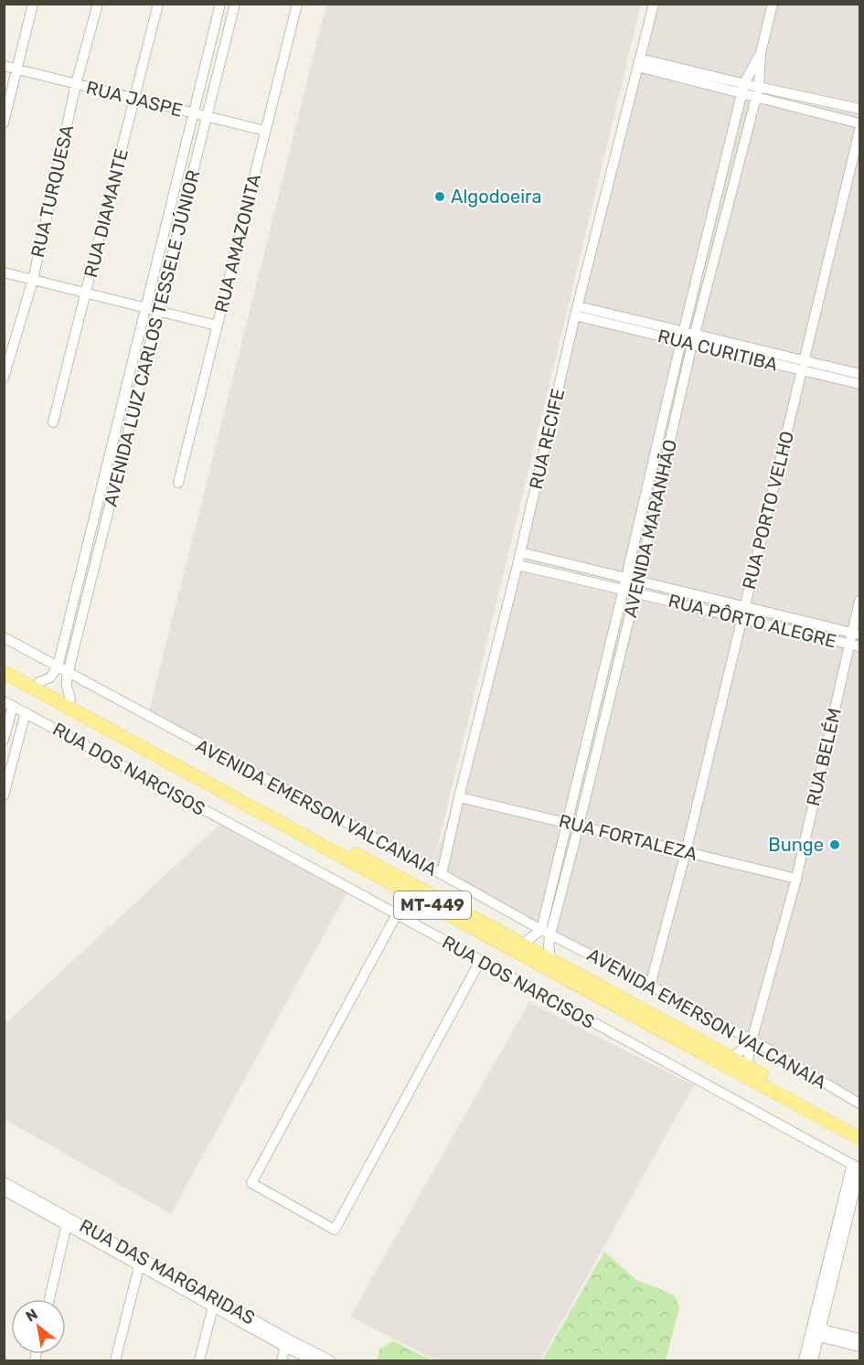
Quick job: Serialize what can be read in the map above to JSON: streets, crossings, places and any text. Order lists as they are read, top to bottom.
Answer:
{
  "streets": {
    "main road": ["MT-449"],
    "street": [
      "RUA JASPE",
      "RUA TURQUESA",
      "RUA DIAMANTE",
      "RUA AMAZONITA",
      "AVENIDA LUIZ CARLOS TESSELE JÚNIOR",
      "RUA CURITIBA",
      "RUA RECIFE",
      "RUA PORTO VELHO",
      "AVENIDA MARANHÃO",
      "RUA PÔRTO ALEGRE",
      "RUA BELÉM",
      "RUA DOS NARCISOS",
      "AVENIDA EMERSON VALCANAIA",
      "RUA FORTALEZA",
      "RUA DAS MARGARIDAS"
    ]
  },
  "crossings": [
    ["RUA JASPE", "RUA TURQUESA"],
    ["RUA JASPE", "RUA DIAMANTE"],
    ["RUA JASPE", "RUA AMAZONITA"],
    ["RUA JASPE", "AVENIDA LUIZ CARLOS TESSELE JÚNIOR"],
    ["AVENIDA LUIZ CARLOS TESSELE JÚNIOR", "AVENIDA EMERSON VALCANAIA"],
    ["AVENIDA LUIZ CARLOS TESSELE JÚNIOR", "MT-449"],
    ["RUA CURITIBA", "RUA RECIFE"],
    ["RUA CURITIBA", "RUA PORTO VELHO"],
    ["RUA CURITIBA", "AVENIDA MARANHÃO"],
    ["RUA RECIFE", "RUA PÔRTO ALEGRE"],
    ["RUA RECIFE", "AVENIDA EMERSON VALCANAIA"],
    ["RUA RECIFE", "RUA FORTALEZA"],
    ["RUA PORTO VELHO", "RUA PÔRTO ALEGRE"],
    ["RUA PORTO VELHO", "AVENIDA EMERSON VALCANAIA"],
    ["RUA PORTO VELHO", "RUA FORTALEZA"],
    ["AVENIDA MARANHÃO", "RUA PÔRTO ALEGRE"],
    ["AVENIDA MARANHÃO", "AVENIDA EMERSON VALCANAIA"],
    ["AVENIDA MARANHÃO", "RUA FORTALEZA"],
    ["AVENIDA MARANHÃO", "MT-449"],
    ["RUA PÔRTO ALEGRE", "RUA BELÉM"],
    ["RUA BELÉM", "AVENIDA EMERSON VALCANAIA"],
    ["RUA BELÉM", "RUA FORTALEZA"],
    ["RUA BELÉM", "MT-449"]
  ],
  "places": ["Algodoeira", "Bunge"],
  "north": "top left"
}
